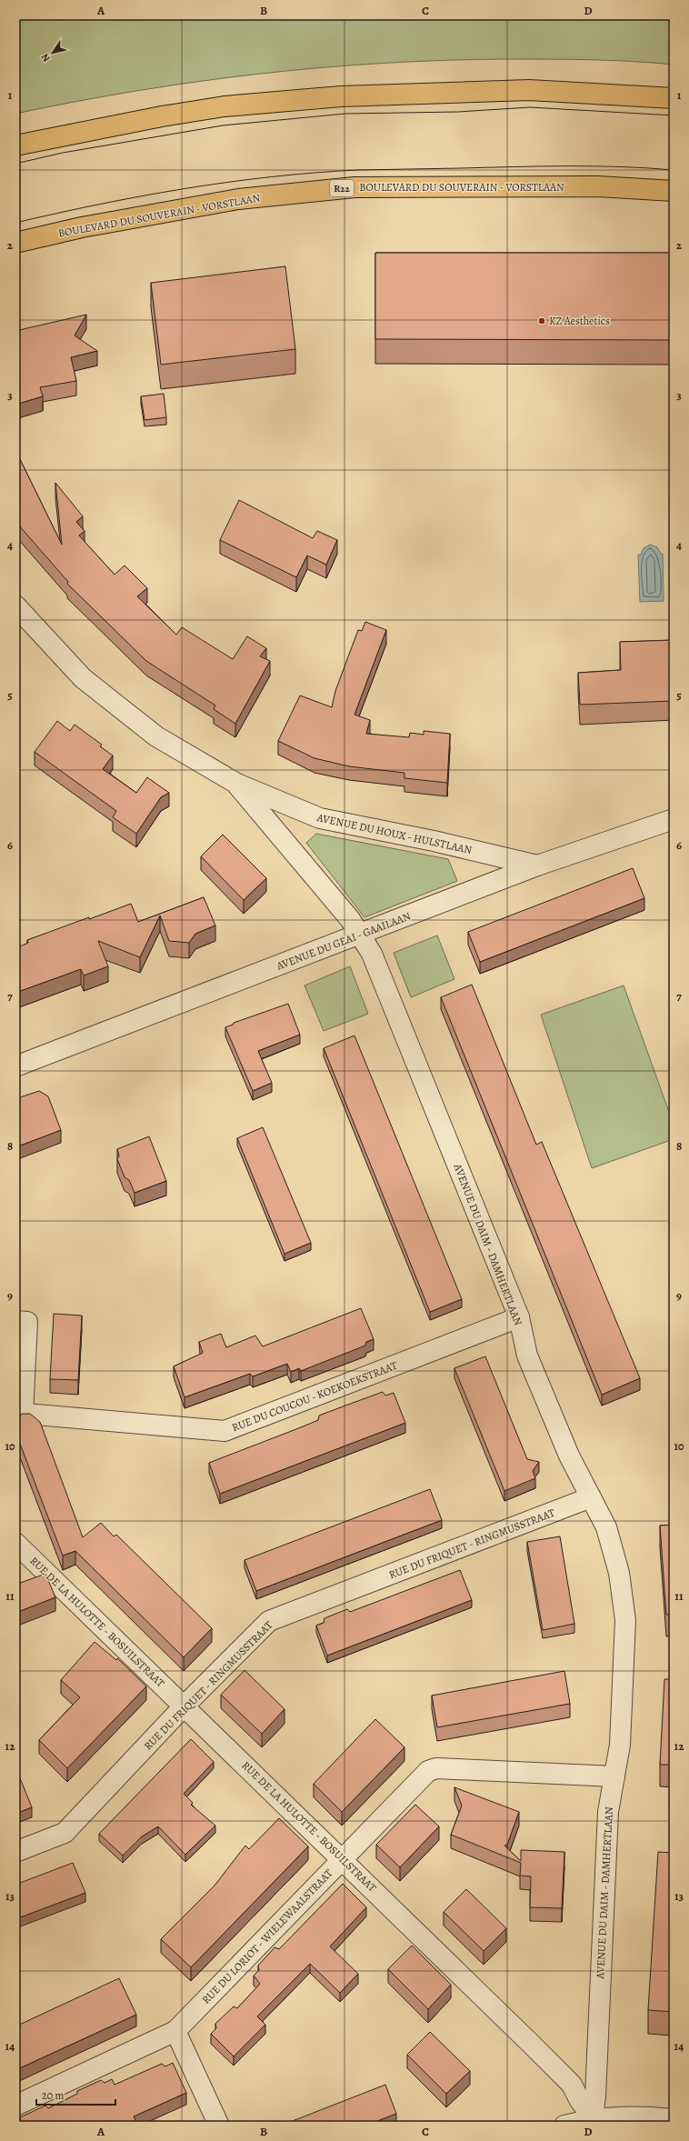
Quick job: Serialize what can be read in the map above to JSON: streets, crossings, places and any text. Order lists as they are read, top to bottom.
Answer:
{
  "streets": {
    "main road": ["BOULEVARD DU SOUVERAIN - VORSTLAAN", "R22"],
    "street": [
      "AVENUE DU HOUX - HULSTLAAN",
      "AVENUE DU GEAI - GAAILAAN",
      "AVENUE DU DAIM - DAMHERTLAAN",
      "RUE DU COUCOU - KOEKOEKSTRAAT",
      "RUE DU FRIQUET - RINGMUSSTRAAT",
      "RUE DE LA HULOTTE - BOSUILSTRAAT",
      "RUE DU LORIOT - WIELEWAALSTRAAT"
    ]
  },
  "crossings": [
    ["AVENUE DU HOUX - HULSTLAAN", "AVENUE DU GEAI - GAAILAAN"],
    ["AVENUE DU HOUX - HULSTLAAN", "AVENUE DU DAIM - DAMHERTLAAN"],
    ["AVENUE DU GEAI - GAAILAAN", "AVENUE DU DAIM - DAMHERTLAAN"],
    ["AVENUE DU DAIM - DAMHERTLAAN", "RUE DU COUCOU - KOEKOEKSTRAAT"],
    ["AVENUE DU DAIM - DAMHERTLAAN", "RUE DU FRIQUET - RINGMUSSTRAAT"],
    ["AVENUE DU DAIM - DAMHERTLAAN", "RUE DE LA HULOTTE - BOSUILSTRAAT"],
    ["AVENUE DU DAIM - DAMHERTLAAN", "RUE DU LORIOT - WIELEWAALSTRAAT"],
    ["RUE DU FRIQUET - RINGMUSSTRAAT", "RUE DE LA HULOTTE - BOSUILSTRAAT"],
    ["RUE DE LA HULOTTE - BOSUILSTRAAT", "RUE DU LORIOT - WIELEWAALSTRAAT"]
  ],
  "places": ["KZ Aesthetics"],
  "scale_bar": "20 m",
  "north": "bottom left",
  "grid": {
    "columns": [
      "A",
      "B",
      "C",
      "D"
    ],
    "rows": [
      "1",
      "2",
      "3",
      "4",
      "5",
      "6",
      "7",
      "8",
      "9",
      "10",
      "11",
      "12",
      "13",
      "14"
    ]
  }
}
